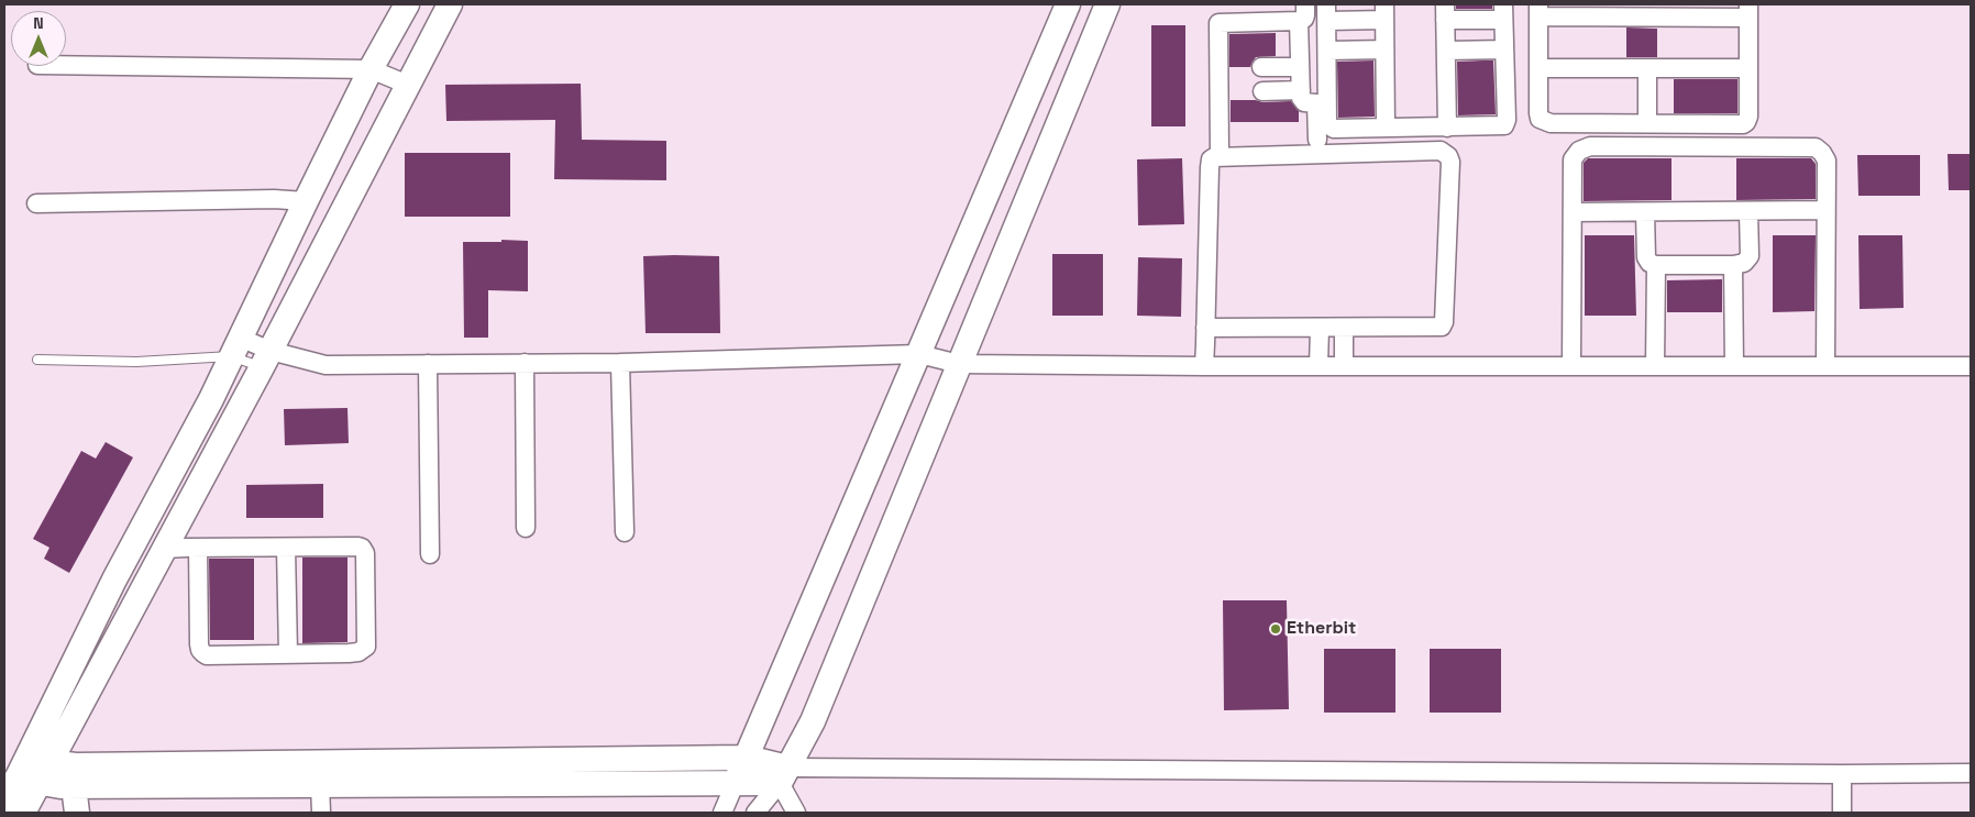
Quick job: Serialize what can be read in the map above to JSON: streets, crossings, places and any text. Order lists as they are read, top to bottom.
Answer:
{
  "places": ["Etherbit"],
  "north": "top"
}
